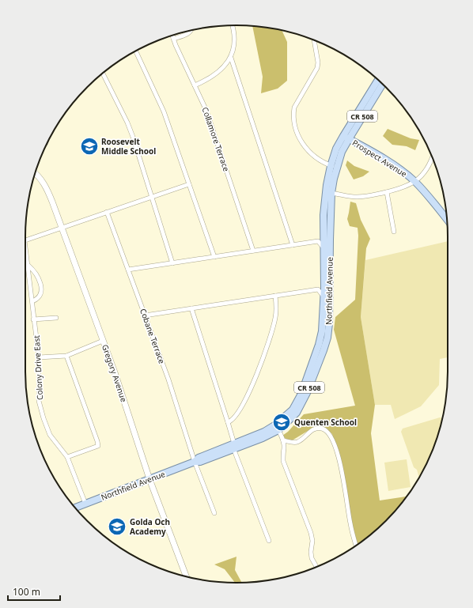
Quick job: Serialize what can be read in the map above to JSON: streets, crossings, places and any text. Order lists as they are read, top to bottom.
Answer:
{
  "streets": {
    "main road": [
      "CR 508",
      "Prospect Avenue",
      "Northfield Avenue",
      "Gregory Avenue"
    ],
    "street": ["Collamore Terrace", "Cobane Terrace", "Colony Drive East"]
  },
  "crossings": [
    ["Prospect Avenue", "Northfield Avenue"],
    ["Northfield Avenue", "Cobane Terrace"],
    ["Northfield Avenue", "Colony Drive East"],
    ["Northfield Avenue", "Gregory Avenue"]
  ],
  "places": {
    "school or university": ["Roosevelt Middle School", "Quenten School", "Golda Och Academy"]
  },
  "scale_bar": "100 m"
}
